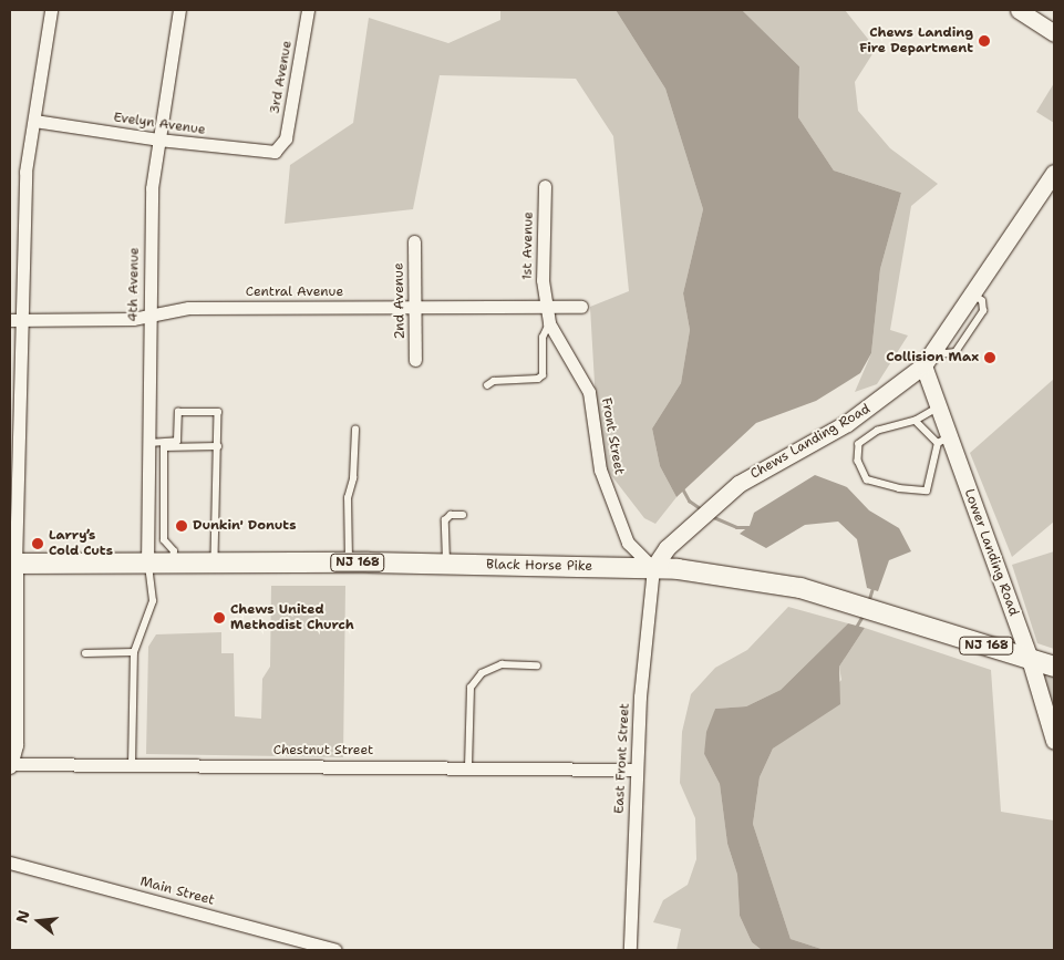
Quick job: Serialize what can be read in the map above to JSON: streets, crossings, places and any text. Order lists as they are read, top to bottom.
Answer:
{
  "streets": {
    "main road": [
      "Chews Landing Road",
      "Lower Landing Road",
      "NJ 168",
      "Black Horse Pike"
    ],
    "street": [
      "3rd Avenue",
      "Evelyn Avenue",
      "1st Avenue",
      "4th Avenue",
      "Central Avenue",
      "2nd Avenue",
      "Front Street",
      "Chestnut Street",
      "East Front Street",
      "Main Street"
    ]
  },
  "crossings": [
    ["3rd Avenue", "Evelyn Avenue"],
    ["Evelyn Avenue", "4th Avenue"],
    ["1st Avenue", "Central Avenue"],
    ["1st Avenue", "Front Street"],
    ["4th Avenue", "Central Avenue"],
    ["4th Avenue", "Black Horse Pike"],
    ["Central Avenue", "2nd Avenue"],
    ["Central Avenue", "Front Street"],
    ["Front Street", "Chews Landing Road"],
    ["Front Street", "Black Horse Pike"],
    ["Front Street", "East Front Street"],
    ["Chews Landing Road", "Lower Landing Road"],
    ["Chews Landing Road", "Black Horse Pike"],
    ["Chews Landing Road", "East Front Street"],
    ["Lower Landing Road", "Black Horse Pike"],
    ["Black Horse Pike", "East Front Street"],
    ["Chestnut Street", "East Front Street"]
  ],
  "places": [
    "Chews Landing Fire Department",
    "Collision Max",
    "Dunkin' Donuts",
    "Larry’s Cold Cuts",
    "Chews United Methodist Church"
  ],
  "north": "left"
}
